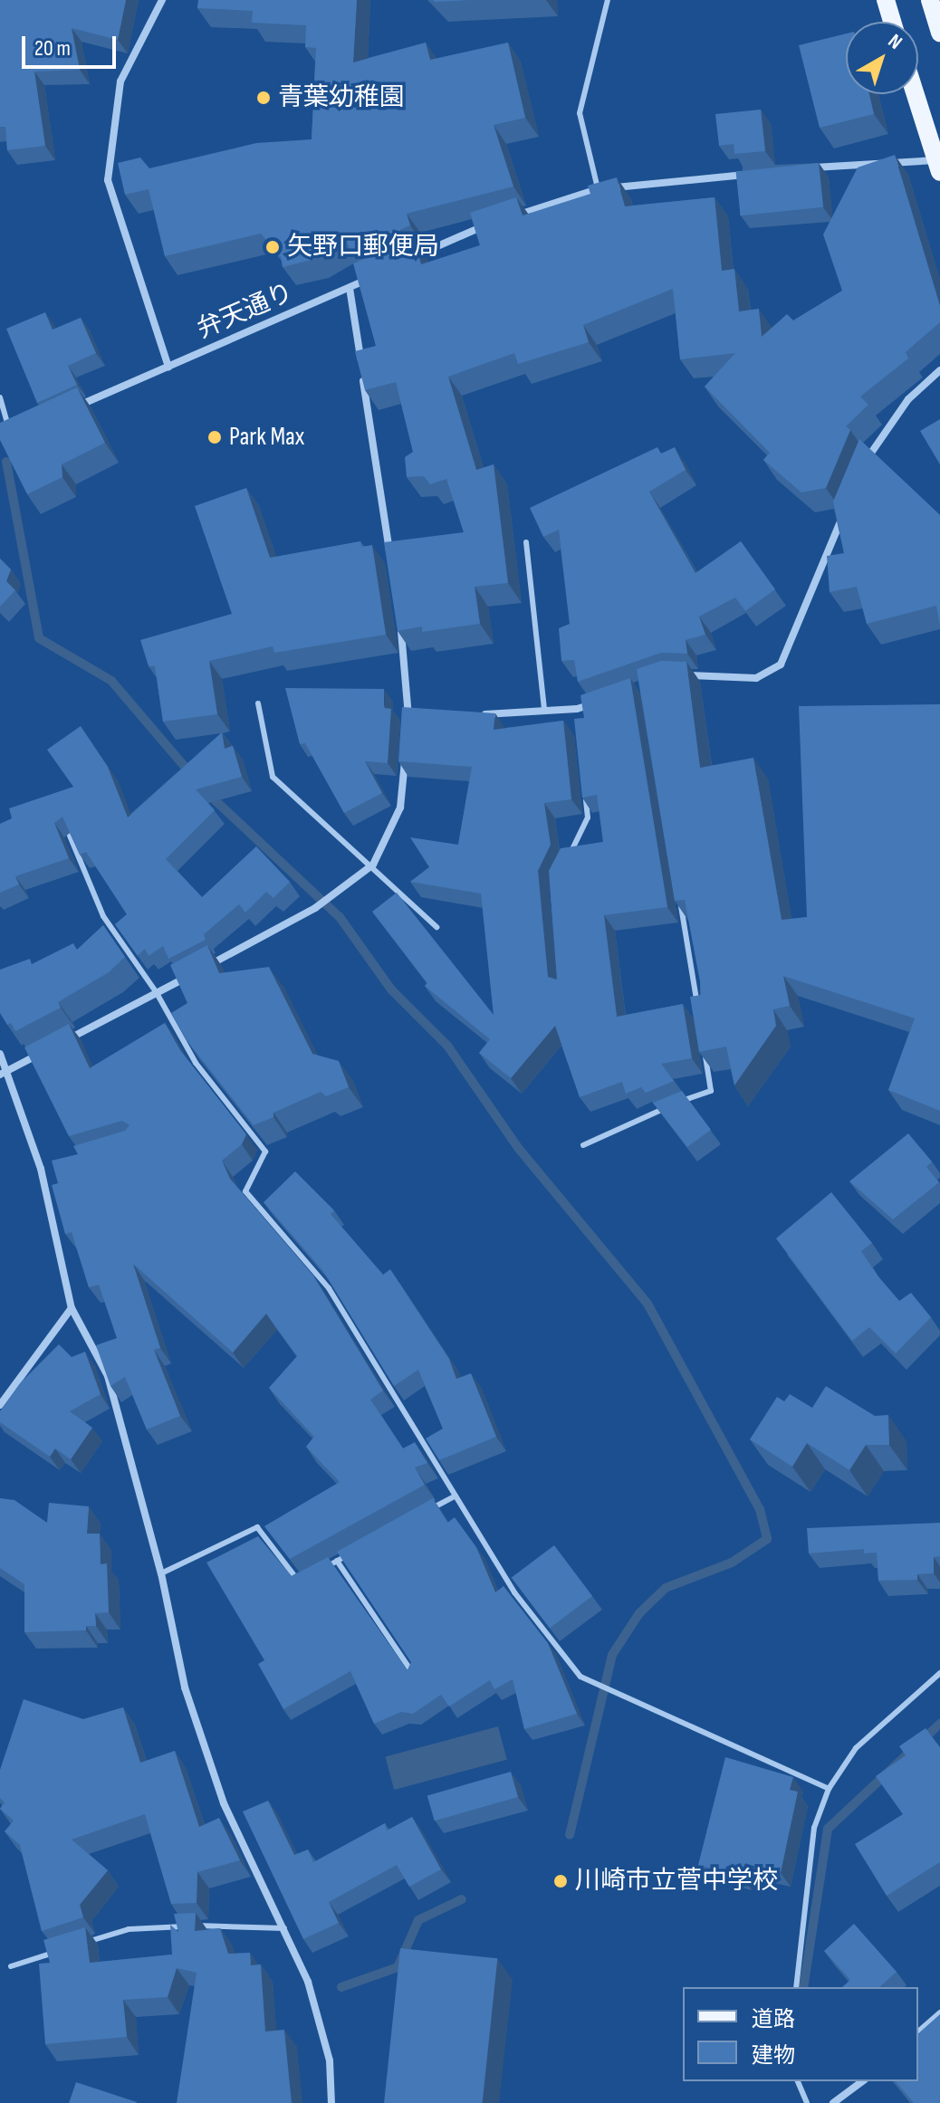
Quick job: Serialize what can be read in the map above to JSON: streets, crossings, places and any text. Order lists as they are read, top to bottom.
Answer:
{
  "streets": {
    "street": ["弁天通り"]
  },
  "places": [
    "青葉幼稚園",
    "矢野口郵便局",
    "Park Max",
    "川崎市立菅中学校"
  ],
  "legend": ["道路", "建物"],
  "scale_bar": "20 m",
  "north": "top right"
}
